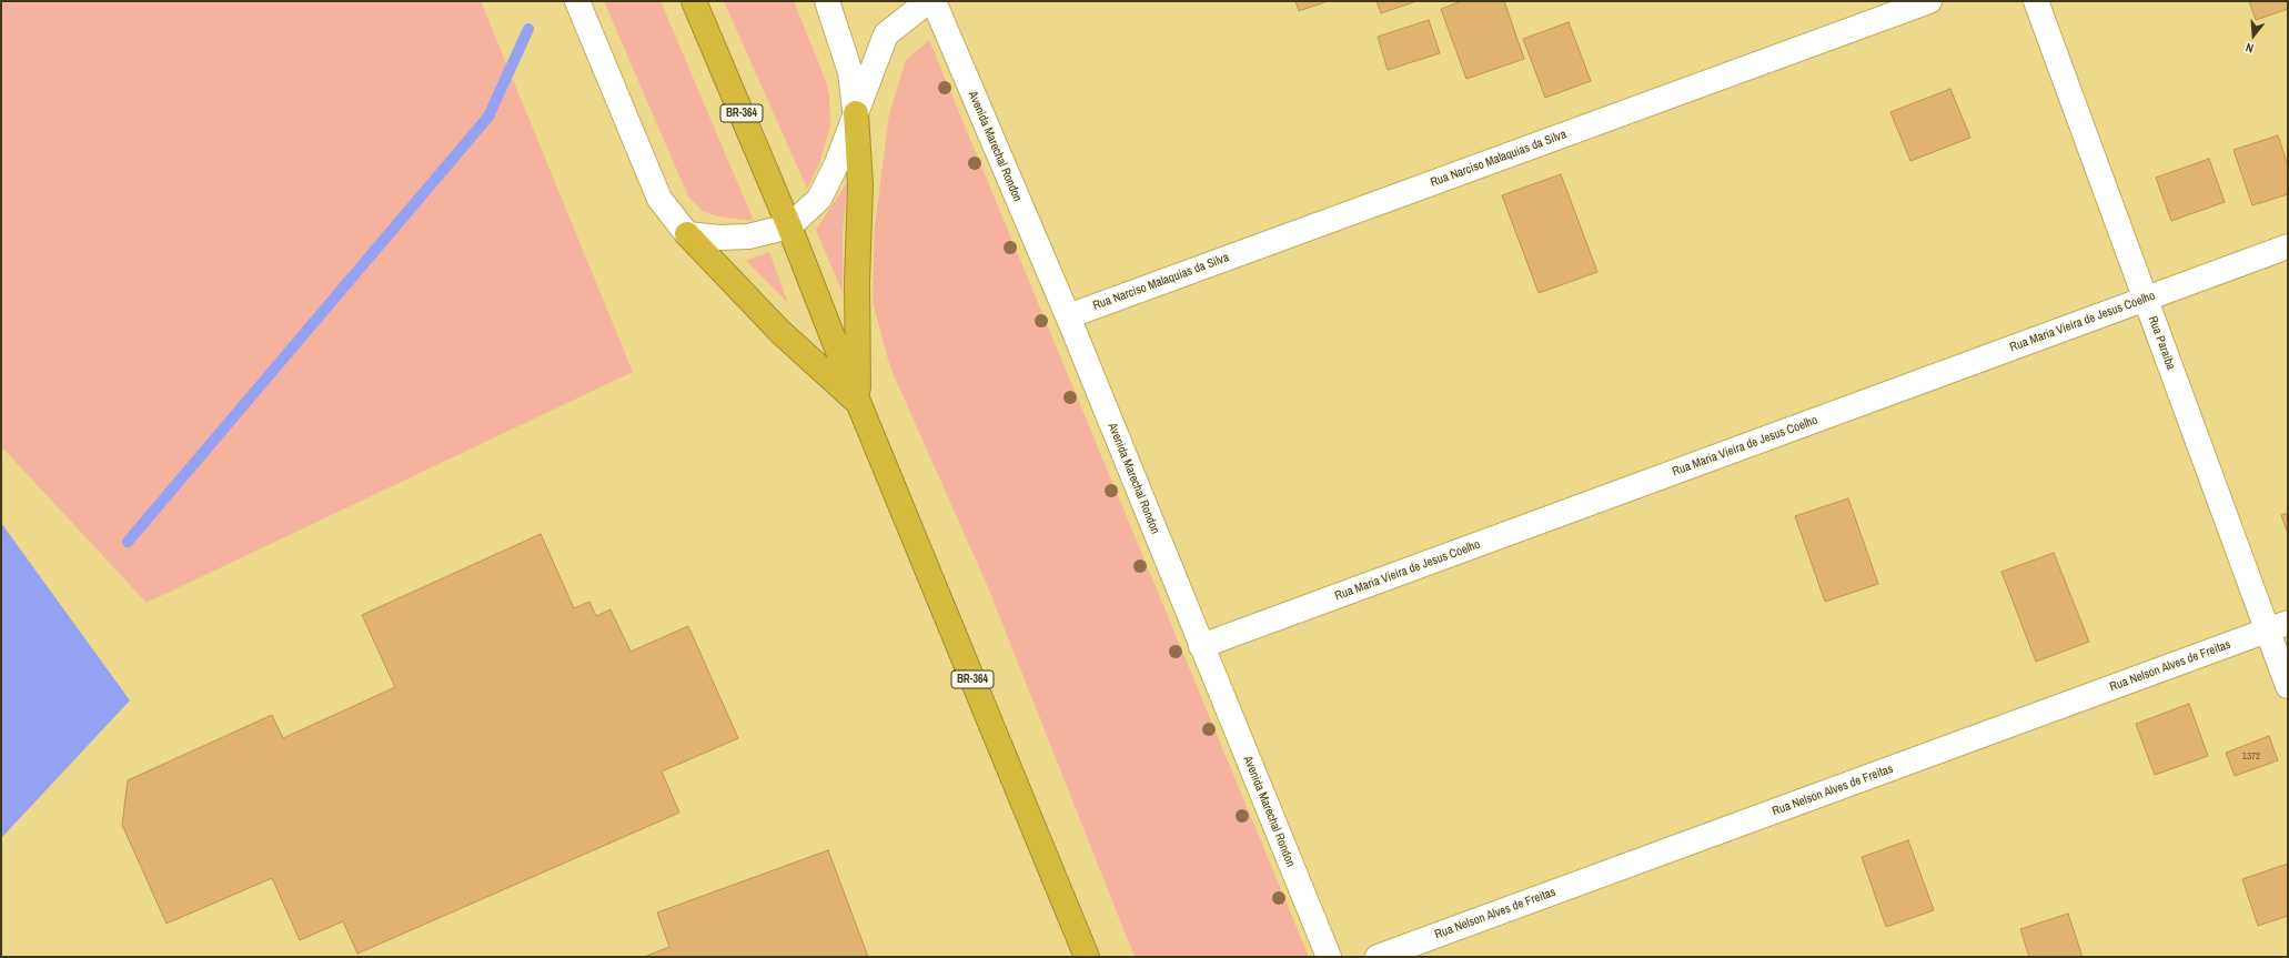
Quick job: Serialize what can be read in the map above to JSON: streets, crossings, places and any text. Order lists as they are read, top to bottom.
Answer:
{
  "streets": {
    "highway": ["BR-364"],
    "street": [
      "Avenida Marechal Rondon",
      "Rua Narciso Malaquias da Silva",
      "Rua Maria Vieira de Jesus Coelho",
      "Rua Paraíba",
      "Rua Nelson Alves de Freitas"
    ]
  },
  "crossings": [
    ["Avenida Marechal Rondon", "Rua Narciso Malaquias da Silva"],
    ["Avenida Marechal Rondon", "Rua Maria Vieira de Jesus Coelho"],
    ["Rua Maria Vieira de Jesus Coelho", "Rua Paraíba"],
    ["Rua Paraíba", "Rua Nelson Alves de Freitas"]
  ],
  "house_numbers": ["1372"],
  "north": "bottom"
}
